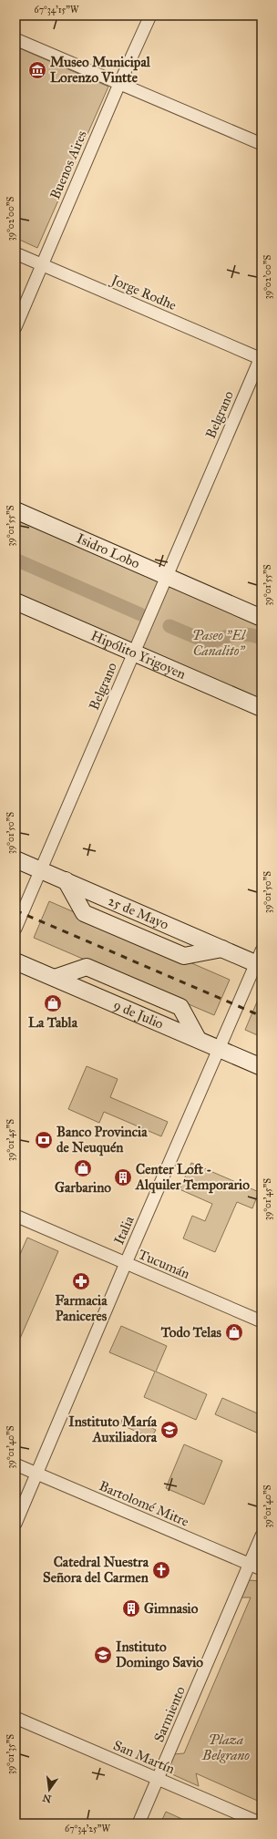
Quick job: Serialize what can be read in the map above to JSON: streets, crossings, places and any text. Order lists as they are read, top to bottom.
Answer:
{
  "streets": {
    "street": [
      "Buenos Aires",
      "Jorge Rodhe",
      "Belgrano",
      "Isidro Lobo",
      "Hipólito Yrigoyen",
      "25 de Mayo",
      "9 de Julio",
      "Italia",
      "Tucumán",
      "Bartolomé Mitre",
      "Sarmiento",
      "San Martín"
    ]
  },
  "crossings": [
    ["Buenos Aires", "Jorge Rodhe"],
    ["Jorge Rodhe", "Belgrano"],
    ["Belgrano", "Isidro Lobo"],
    ["Belgrano", "Hipólito Yrigoyen"],
    ["Belgrano", "25 de Mayo"],
    ["25 de Mayo", "Italia"],
    ["9 de Julio", "Italia"],
    ["Italia", "Tucumán"],
    ["Italia", "Bartolomé Mitre"],
    ["Bartolomé Mitre", "Sarmiento"],
    ["Sarmiento", "San Martín"]
  ],
  "parks": ["Paseo \"El Canalito\"", "Plaza Belgrano"],
  "places": {
    "museum": ["Museo Municipal Lorenzo Vintte"],
    "shop": ["La Tabla", "Garbarino", "Todo Telas"],
    "bank": ["Banco Provincia de Neuquén"],
    "building": ["Center Loft - Alquiler Temporario", "Gimnasio"],
    "pharmacy": ["Farmacia Paniceres"],
    "school or university": ["Instituto María Auxiliadora", "Instituto Domingo Savio"],
    "church": ["Catedral Nuestra Señora del Carmen"]
  },
  "north": "bottom",
  "coordinates": [
    "67°34'15\"W",
    "39°02'00\"S",
    "39°01'55\"S",
    "39°01'50\"S",
    "39°01'45\"S",
    "39°01'40\"S",
    "39°01'35\"S",
    "67°34'25\"W"
  ]
}
